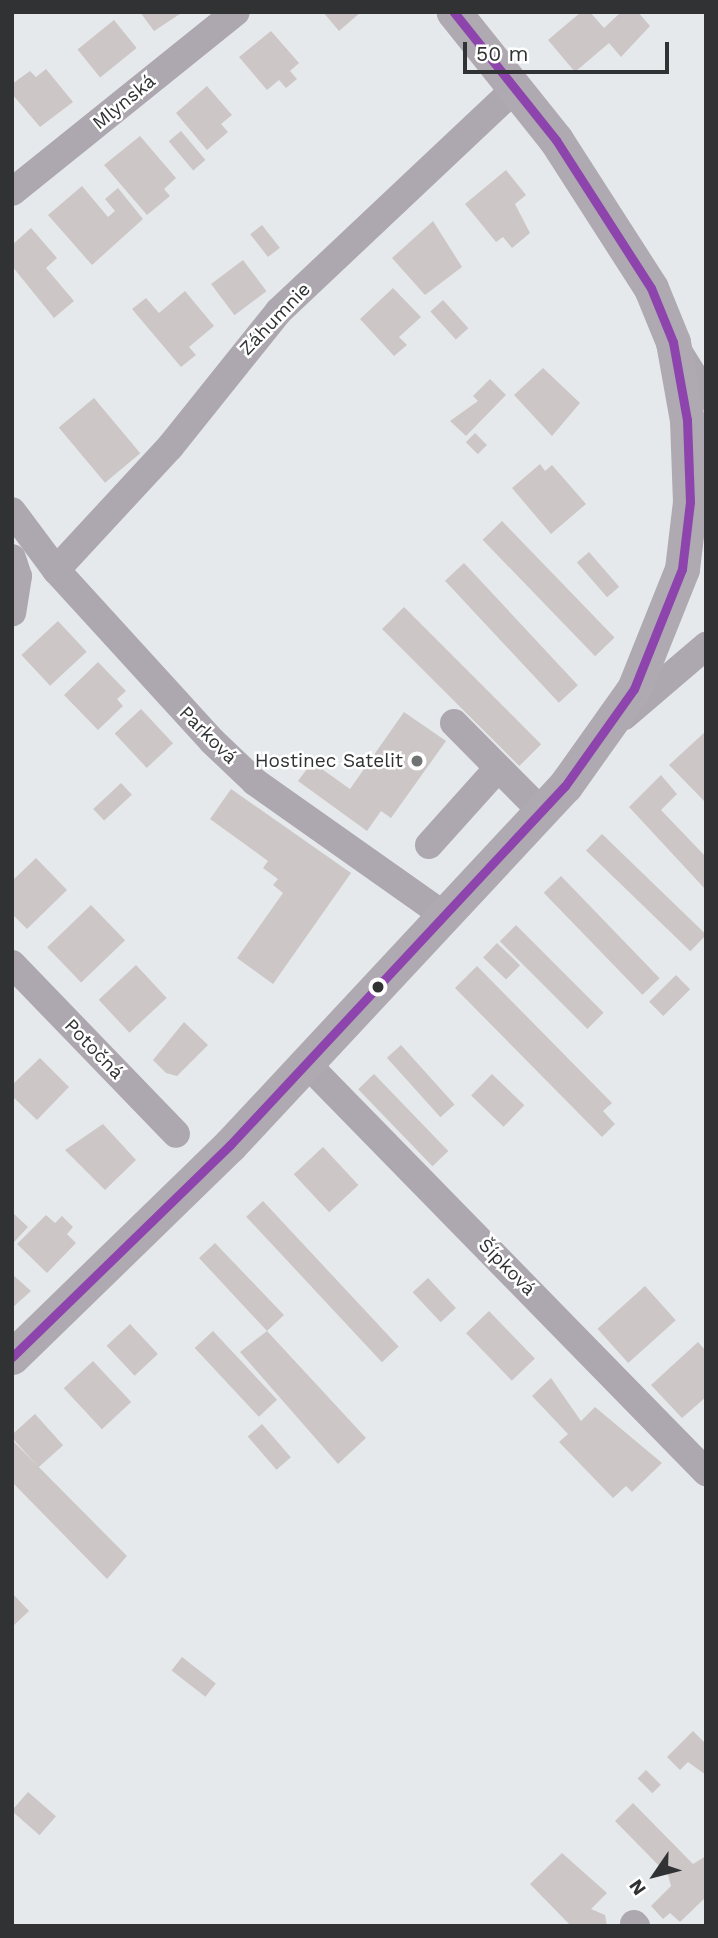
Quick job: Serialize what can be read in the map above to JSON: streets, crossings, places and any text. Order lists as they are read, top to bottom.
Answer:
{
  "streets": {
    "street": [
      "Mlynská",
      "Záhumnie",
      "Parková",
      "Potočná",
      "Šípková"
    ]
  },
  "crossings": [
    ["Záhumnie", "Parková"]
  ],
  "places": ["Hostinec Satelit"],
  "scale_bar": "50 m",
  "north": "bottom left"
}
